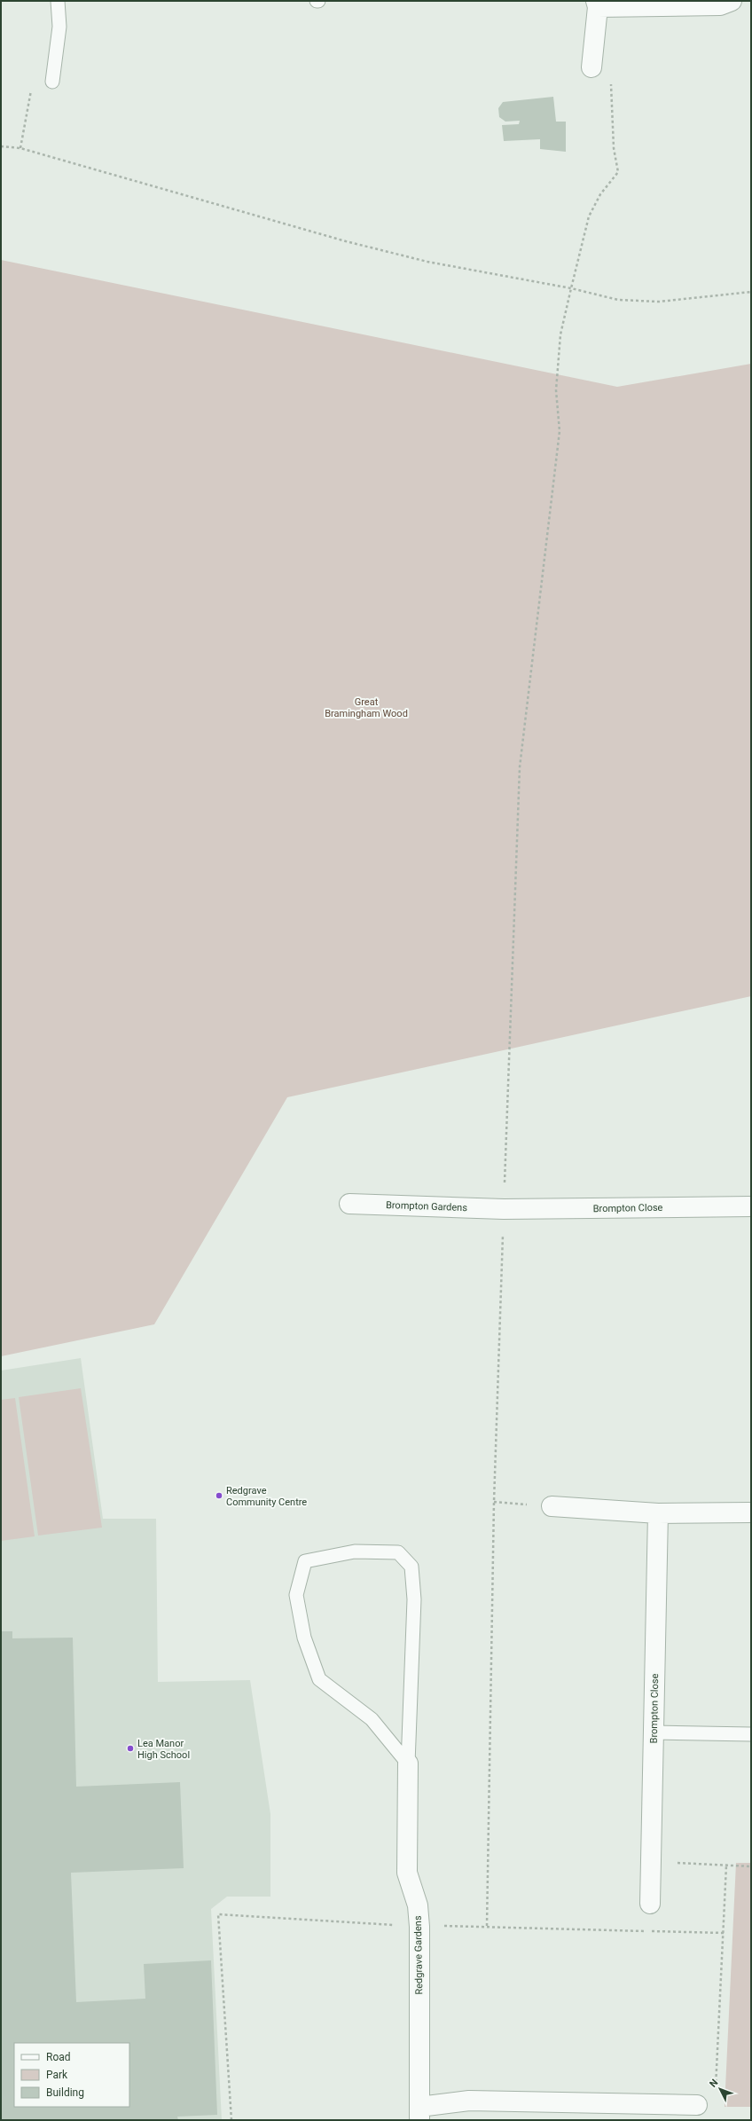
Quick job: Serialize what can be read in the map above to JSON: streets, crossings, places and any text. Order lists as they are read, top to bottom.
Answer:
{
  "streets": {
    "street": ["Brompton Gardens", "Brompton Close", "Redgrave Gardens"]
  },
  "crossings": [
    ["Brompton Gardens", "Brompton Close"]
  ],
  "parks": ["Great Bramingham Wood"],
  "places": ["Redgrave Community Centre", "Lea Manor High School"],
  "legend": ["Road", "Park", "Building"],
  "north": "top left"
}
